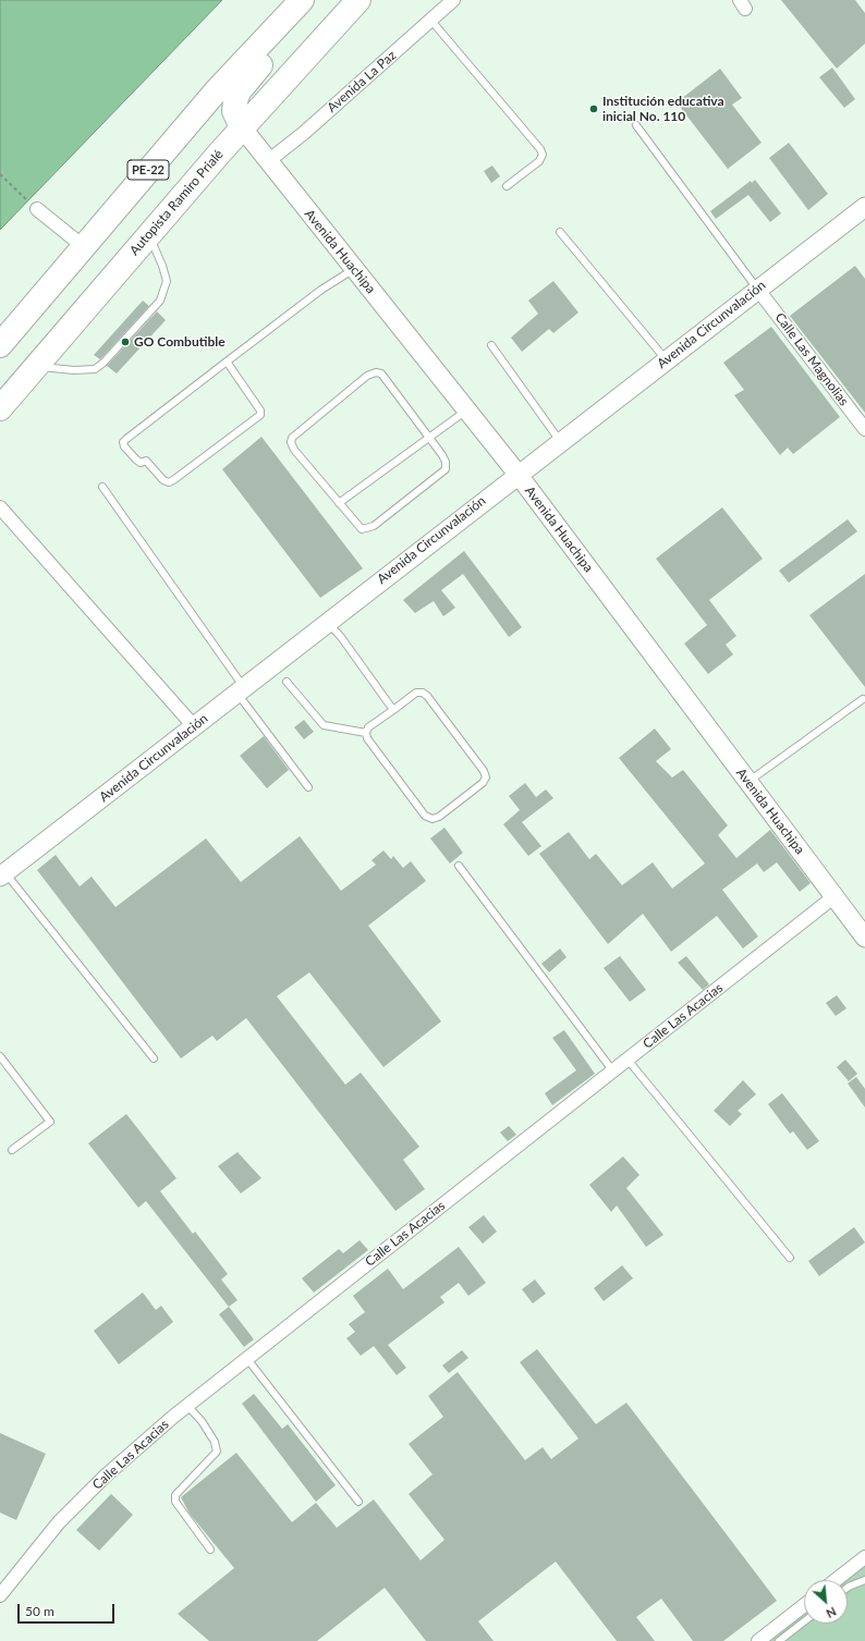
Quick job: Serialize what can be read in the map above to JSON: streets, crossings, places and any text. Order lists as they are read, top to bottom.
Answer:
{
  "streets": {
    "highway": ["PE-22", "Autopista Ramiro Prialé"],
    "street": [
      "Avenida La Paz",
      "Avenida Huachipa",
      "Avenida Circunvalación",
      "Calle Las Magnolias",
      "Calle Las Acacias"
    ]
  },
  "crossings": [
    ["Avenida La Paz", "Avenida Huachipa"],
    ["Autopista Ramiro Prialé", "Avenida Huachipa"],
    ["Avenida Huachipa", "Avenida Circunvalación"],
    ["Avenida Huachipa", "Calle Las Acacias"],
    ["Avenida Circunvalación", "Calle Las Magnolias"]
  ],
  "places": ["Institución educativa inicial No. 110", "GO Combutible"],
  "scale_bar": "50 m",
  "north": "bottom right"
}
